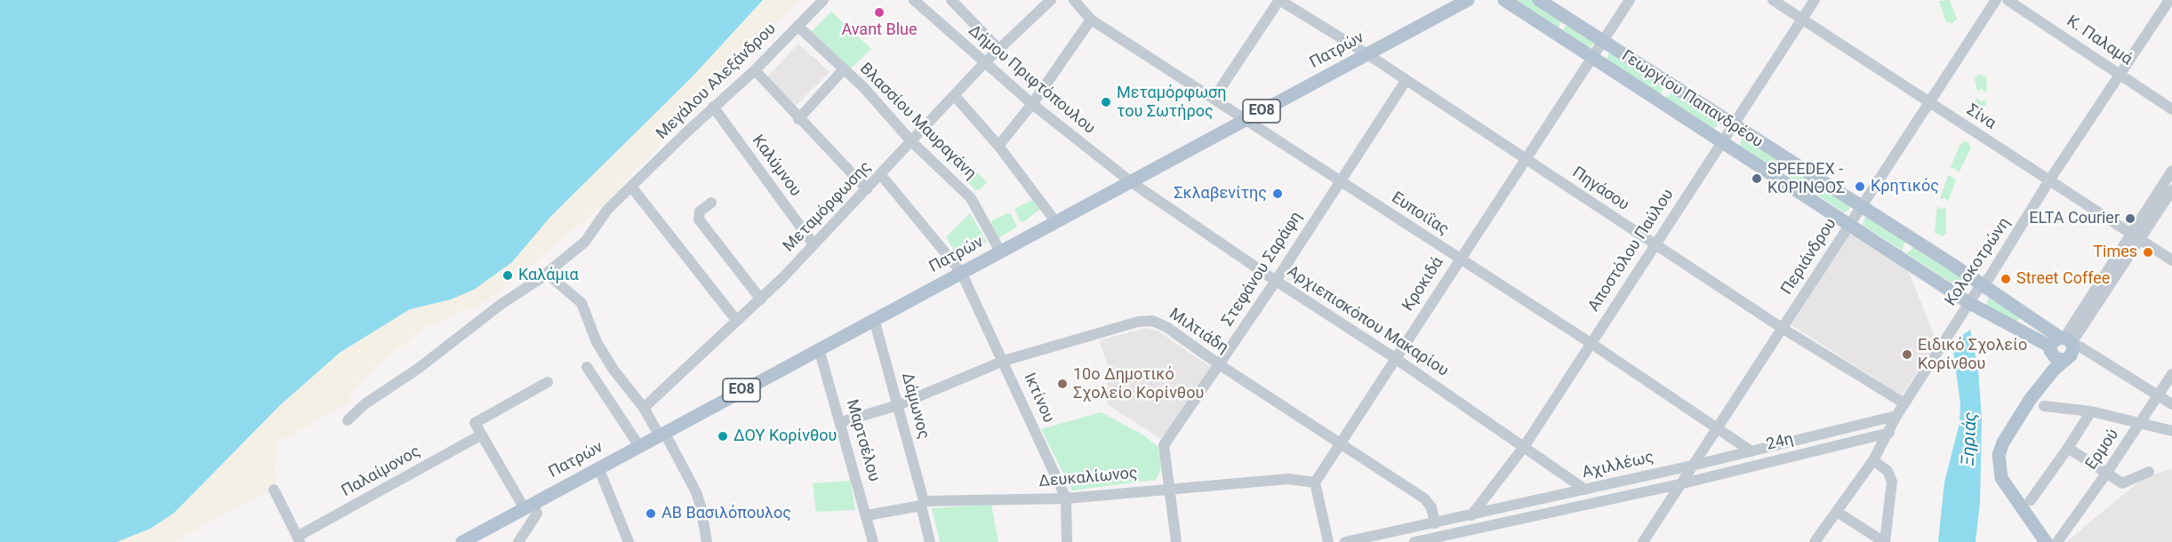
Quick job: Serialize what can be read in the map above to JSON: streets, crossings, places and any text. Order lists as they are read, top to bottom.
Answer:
{
  "streets": {
    "main road": ["Πατρών", "Γεωργίου Παπανδρέου", "ΕΟ8"],
    "street": [
      "Κ. Παλαμά",
      "Δήμου Πριφτόπουλου",
      "Μεγάλου Αλεξάνδρου",
      "Σίνα",
      "Βλασσίου Μαυραγάνη",
      "Καλύμνου",
      "Πηγάσου",
      "Μεταμόρφωσης",
      "Ευποιΐας",
      "Αποστόλου Παύλου",
      "Περιάνδρου",
      "Κολοκοτρώνη",
      "Στεφάνου Σαράφη",
      "Κροκιδά",
      "Αρχιεπισκόπου Μακαρίου",
      "Μιλτιάδη",
      "Ικτίνου",
      "Δάμωνος",
      "Μαρτσέλου",
      "24η",
      "Ερμού",
      "Αχιλλέως",
      "Παλαίμονος",
      "Δευκαλίωνος"
    ]
  },
  "crossings": [
    ["Κ. Παλαμά", "Κολοκοτρώνη"],
    ["Πατρών", "Δήμου Πριφτόπουλου"],
    ["Πατρών", "Βλασσίου Μαυραγάνη"],
    ["Πατρών", "Πηγάσου"],
    ["Πατρών", "Ευποιΐας"],
    ["Πατρών", "Αρχιεπισκόπου Μακαρίου"],
    ["Πατρών", "Ικτίνου"],
    ["Πατρών", "Δάμωνος"],
    ["Πατρών", "Μαρτσέλου"],
    ["Δήμου Πριφτόπουλου", "Μεταμόρφωσης"],
    ["Δήμου Πριφτόπουλου", "Αρχιεπισκόπου Μακαρίου"],
    ["Μεγάλου Αλεξάνδρου", "Βλασσίου Μαυραγάνη"],
    ["Μεγάλου Αλεξάνδρου", "Καλύμνου"],
    ["Γεωργίου Παπανδρέου", "Αποστόλου Παύλου"],
    ["Γεωργίου Παπανδρέου", "Περιάνδρου"],
    ["Γεωργίου Παπανδρέου", "Κολοκοτρώνη"],
    ["Γεωργίου Παπανδρέου", "Κροκιδά"],
    ["Γεωργίου Παπανδρέου", "Ερμού"],
    ["Σίνα", "Αποστόλου Παύλου"],
    ["Σίνα", "Περιάνδρου"],
    ["Σίνα", "Κολοκοτρώνη"],
    ["Βλασσίου Μαυραγάνη", "Μεταμόρφωσης"],
    ["Καλύμνου", "Μεταμόρφωσης"],
    ["Πηγάσου", "Αποστόλου Παύλου"],
    ["Πηγάσου", "Περιάνδρου"],
    ["Πηγάσου", "Κολοκοτρώνη"],
    ["Πηγάσου", "Στεφάνου Σαράφη"],
    ["Πηγάσου", "Κροκιδά"],
    ["Μεταμόρφωσης", "Ικτίνου"],
    ["Ευποιΐας", "Αποστόλου Παύλου"],
    ["Ευποιΐας", "Περιάνδρου"],
    ["Ευποιΐας", "Στεφάνου Σαράφη"],
    ["Ευποιΐας", "Κροκιδά"],
    ["Ευποιΐας", "Αχιλλέως"],
    ["Αποστόλου Παύλου", "Αρχιεπισκόπου Μακαρίου"],
    ["Αποστόλου Παύλου", "Αχιλλέως"],
    ["Περιάνδρου", "24η"],
    ["Περιάνδρου", "Αχιλλέως"],
    ["Κολοκοτρώνη", "24η"],
    ["Κολοκοτρώνη", "Αχιλλέως"],
    ["Στεφάνου Σαράφη", "Αρχιεπισκόπου Μακαρίου"],
    ["Στεφάνου Σαράφη", "Μιλτιάδη"],
    ["Στεφάνου Σαράφη", "Δευκαλίωνος"],
    ["Κροκιδά", "Αρχιεπισκόπου Μακαρίου"],
    ["Κροκιδά", "Μιλτιάδη"],
    ["Κροκιδά", "Δευκαλίωνος"],
    ["Αρχιεπισκόπου Μακαρίου", "Αχιλλέως"],
    ["Μιλτιάδη", "Ικτίνου"],
    ["Μιλτιάδη", "Δάμωνος"],
    ["Μιλτιάδη", "Μαρτσέλου"],
    ["Μιλτιάδη", "Αχιλλέως"],
    ["Ικτίνου", "Δευκαλίωνος"],
    ["Δάμωνος", "Δευκαλίωνος"],
    ["Μαρτσέλου", "Δευκαλίωνος"],
    ["24η", "Αχιλλέως"]
  ],
  "water": ["Ξηριάς"],
  "places": [
    "Avant Blue",
    "Μεταμόρφωση του Σωτήρος",
    "SPEEDEX - ΚΟΡΙΝΘΟΣ",
    "Κρητικός",
    "Σκλαβενίτης",
    "ELTA Courier",
    "Times",
    "Καλάμια",
    "Street Coffee",
    "Ειδικό Σχολείο Κορίνθου",
    "10ο Δημοτικό Σχολείο Κορίνθου",
    "ΔΟΥ Κορίνθου",
    "ΑΒ Βασιλόπουλος"
  ]
}
